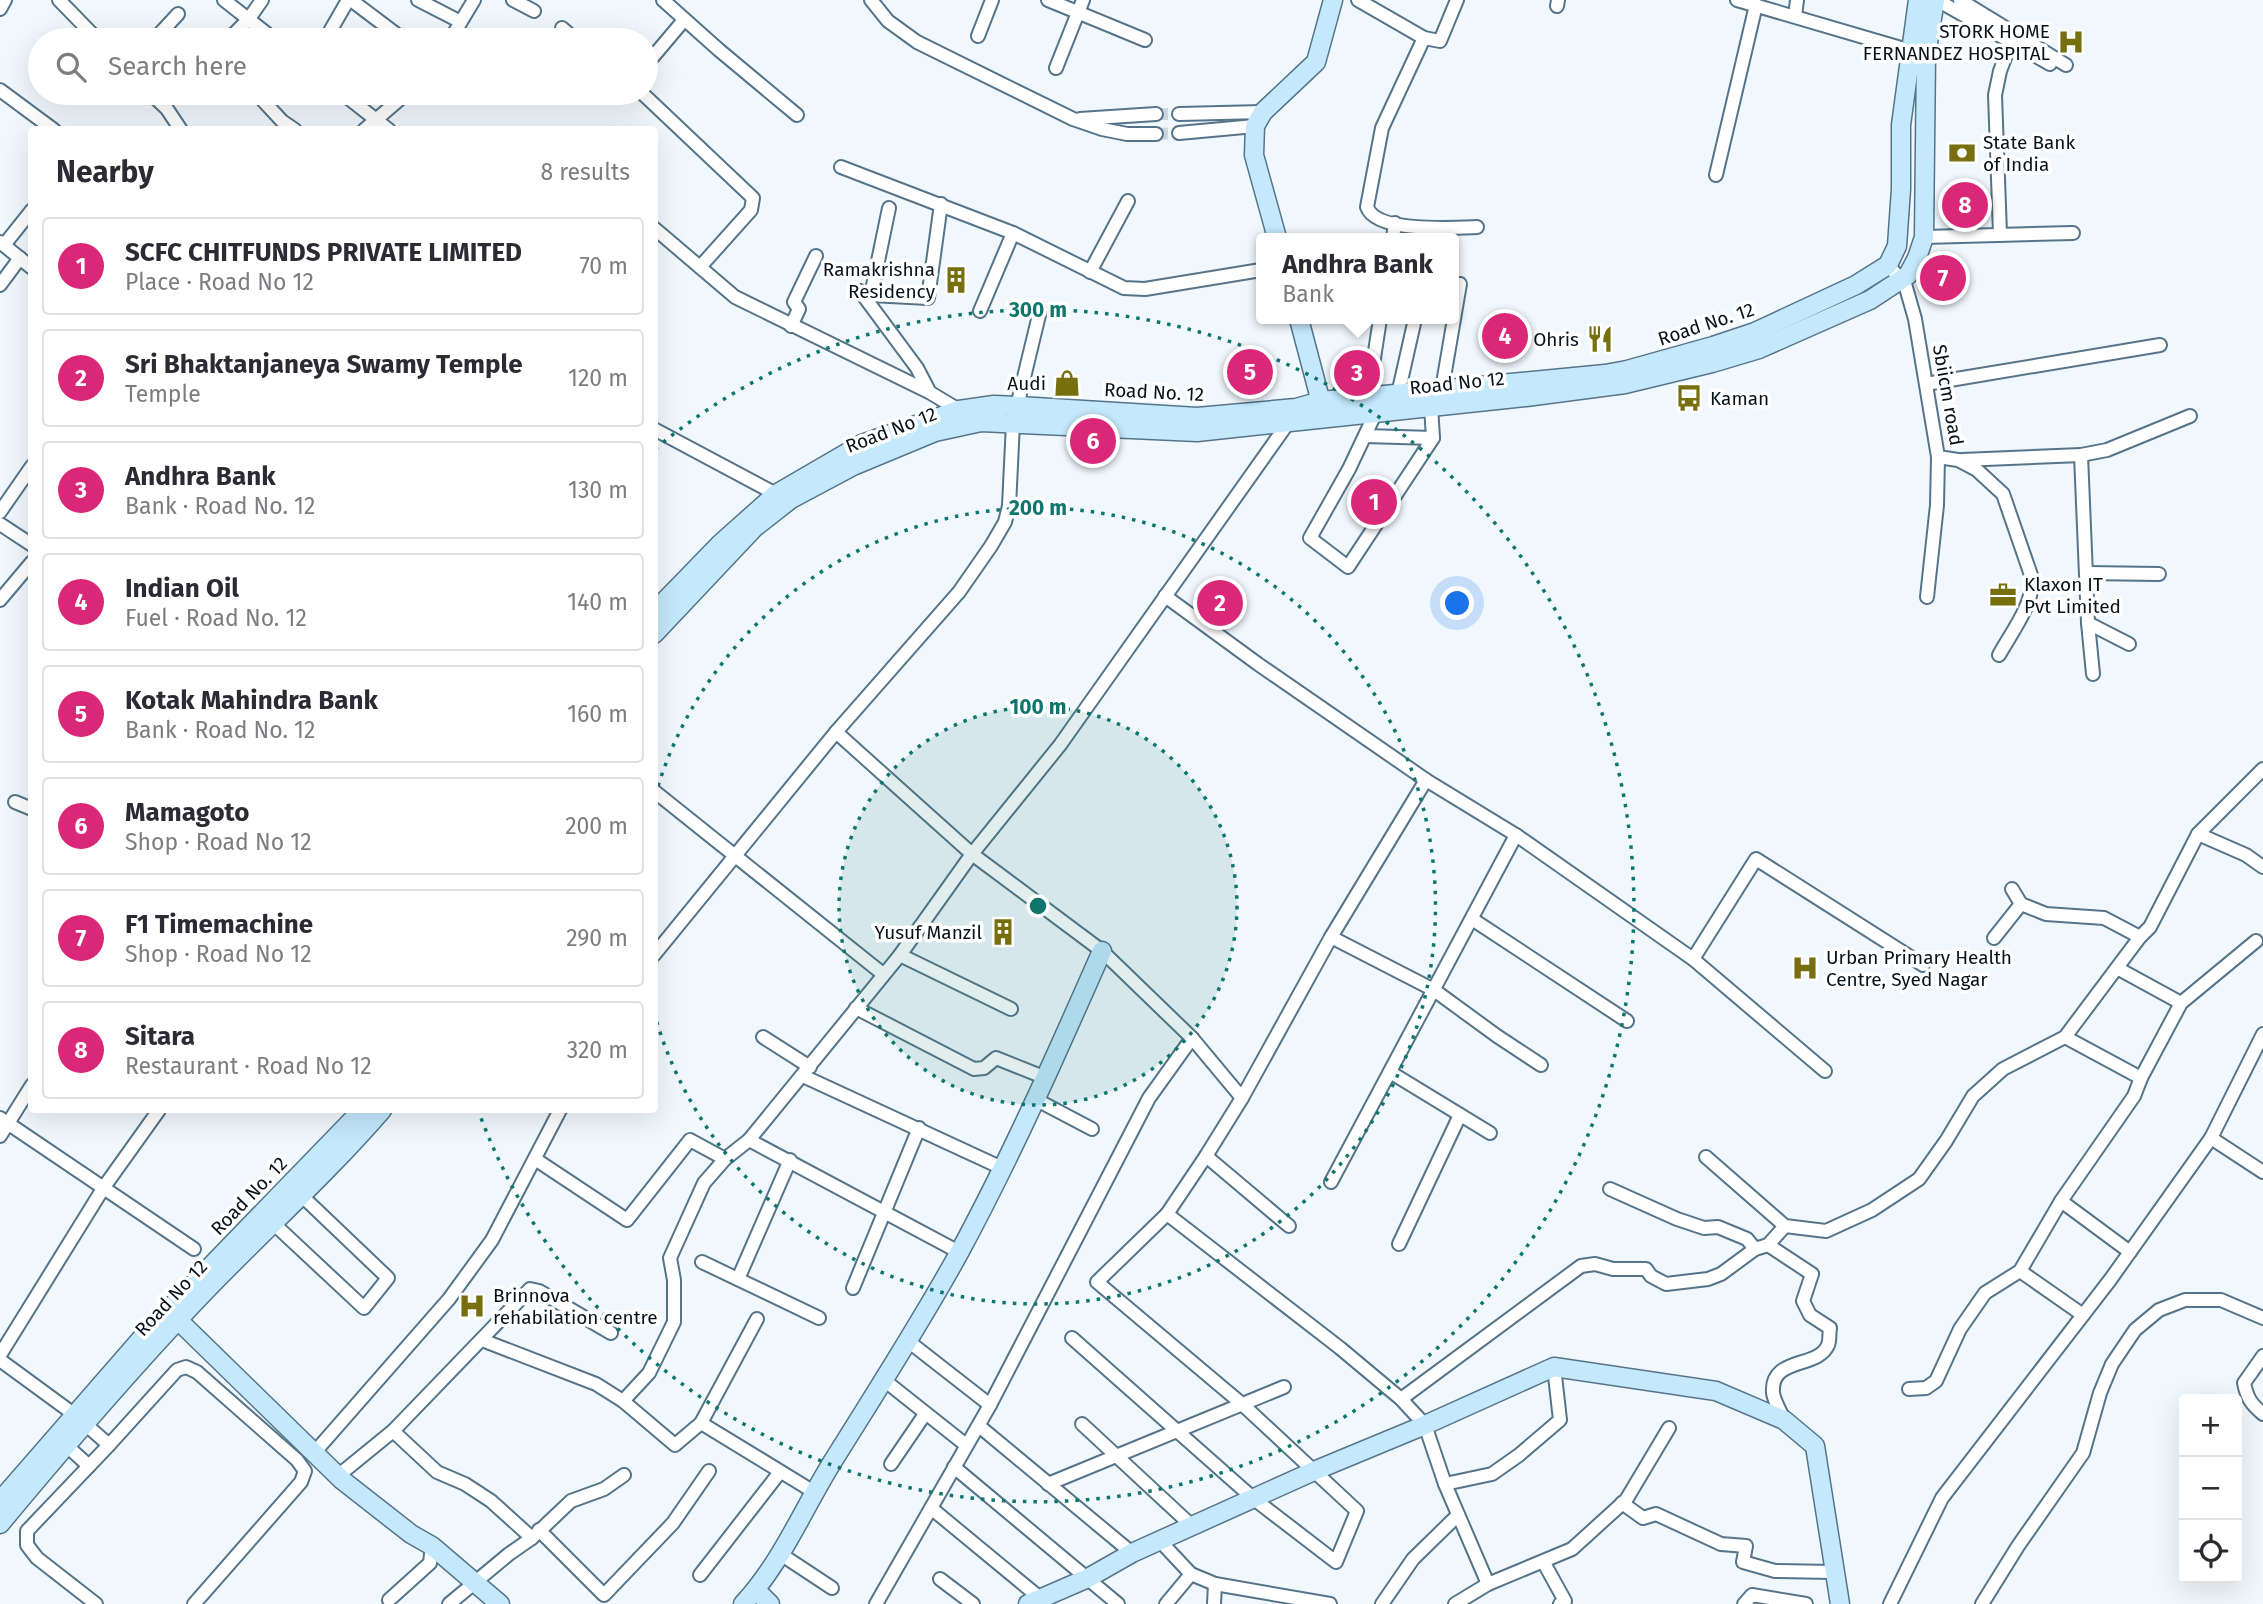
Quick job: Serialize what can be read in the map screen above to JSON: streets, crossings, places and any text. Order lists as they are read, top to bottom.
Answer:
{
  "streets": {
    "main road": ["Road No. 12", "Road No 12"],
    "street": ["Sbiicm road"]
  },
  "crossings": [
    ["Road No. 12", "Road No 12"],
    ["Road No. 12", "Sbiicm road"],
    ["Road No 12", "Sbiicm road"]
  ],
  "places": {
    "hospital": ["STORK HOME FERNANDEZ HOSPITAL", "Urban Primary Health Centre, Syed Nagar", "Brinnova rehabilation centre"],
    "bank": ["State Bank of India"],
    "building": ["Ramakrishna Residency", "Yusuf Manzil"],
    "restaurant": ["Ohris"],
    "shop": ["Audi"],
    "bus stop": ["Kaman"],
    "office": ["Klaxon IT Pvt Limited"]
  },
  "page": {
    "search": "Search here",
    "heading": ["Nearby", "8 results"],
    "pins": [
      "8",
      "7",
      "4",
      "5",
      "3",
      "6",
      "1",
      "2"
    ],
    "list": [
      {
        "mark": "1",
        "name": "SCFC CHITFUNDS PRIVATE LIMITED",
        "note": "Place · Road No 12",
        "value": "70 m"
      },
      {
        "mark": "2",
        "name": "Sri Bhaktanjaneya Swamy Temple",
        "note": "Temple",
        "value": "120 m"
      },
      {
        "mark": "3",
        "name": "Andhra Bank",
        "note": "Bank · Road No. 12",
        "value": "130 m"
      },
      {
        "mark": "4",
        "name": "Indian Oil",
        "note": "Fuel · Road No. 12",
        "value": "140 m"
      },
      {
        "mark": "5",
        "name": "Kotak Mahindra Bank",
        "note": "Bank · Road No. 12",
        "value": "160 m"
      },
      {
        "mark": "6",
        "name": "Mamagoto",
        "note": "Shop · Road No 12",
        "value": "200 m"
      },
      {
        "mark": "7",
        "name": "F1 Timemachine",
        "note": "Shop · Road No 12",
        "value": "290 m"
      },
      {
        "mark": "8",
        "name": "Sitara",
        "note": "Restaurant · Road No 12",
        "value": "320 m"
      }
    ],
    "popup": ["Andhra Bank", "Bank"],
    "map_buttons": ["+", "−"]
  },
  "rings": ["300 m", "200 m", "100 m"]
}
